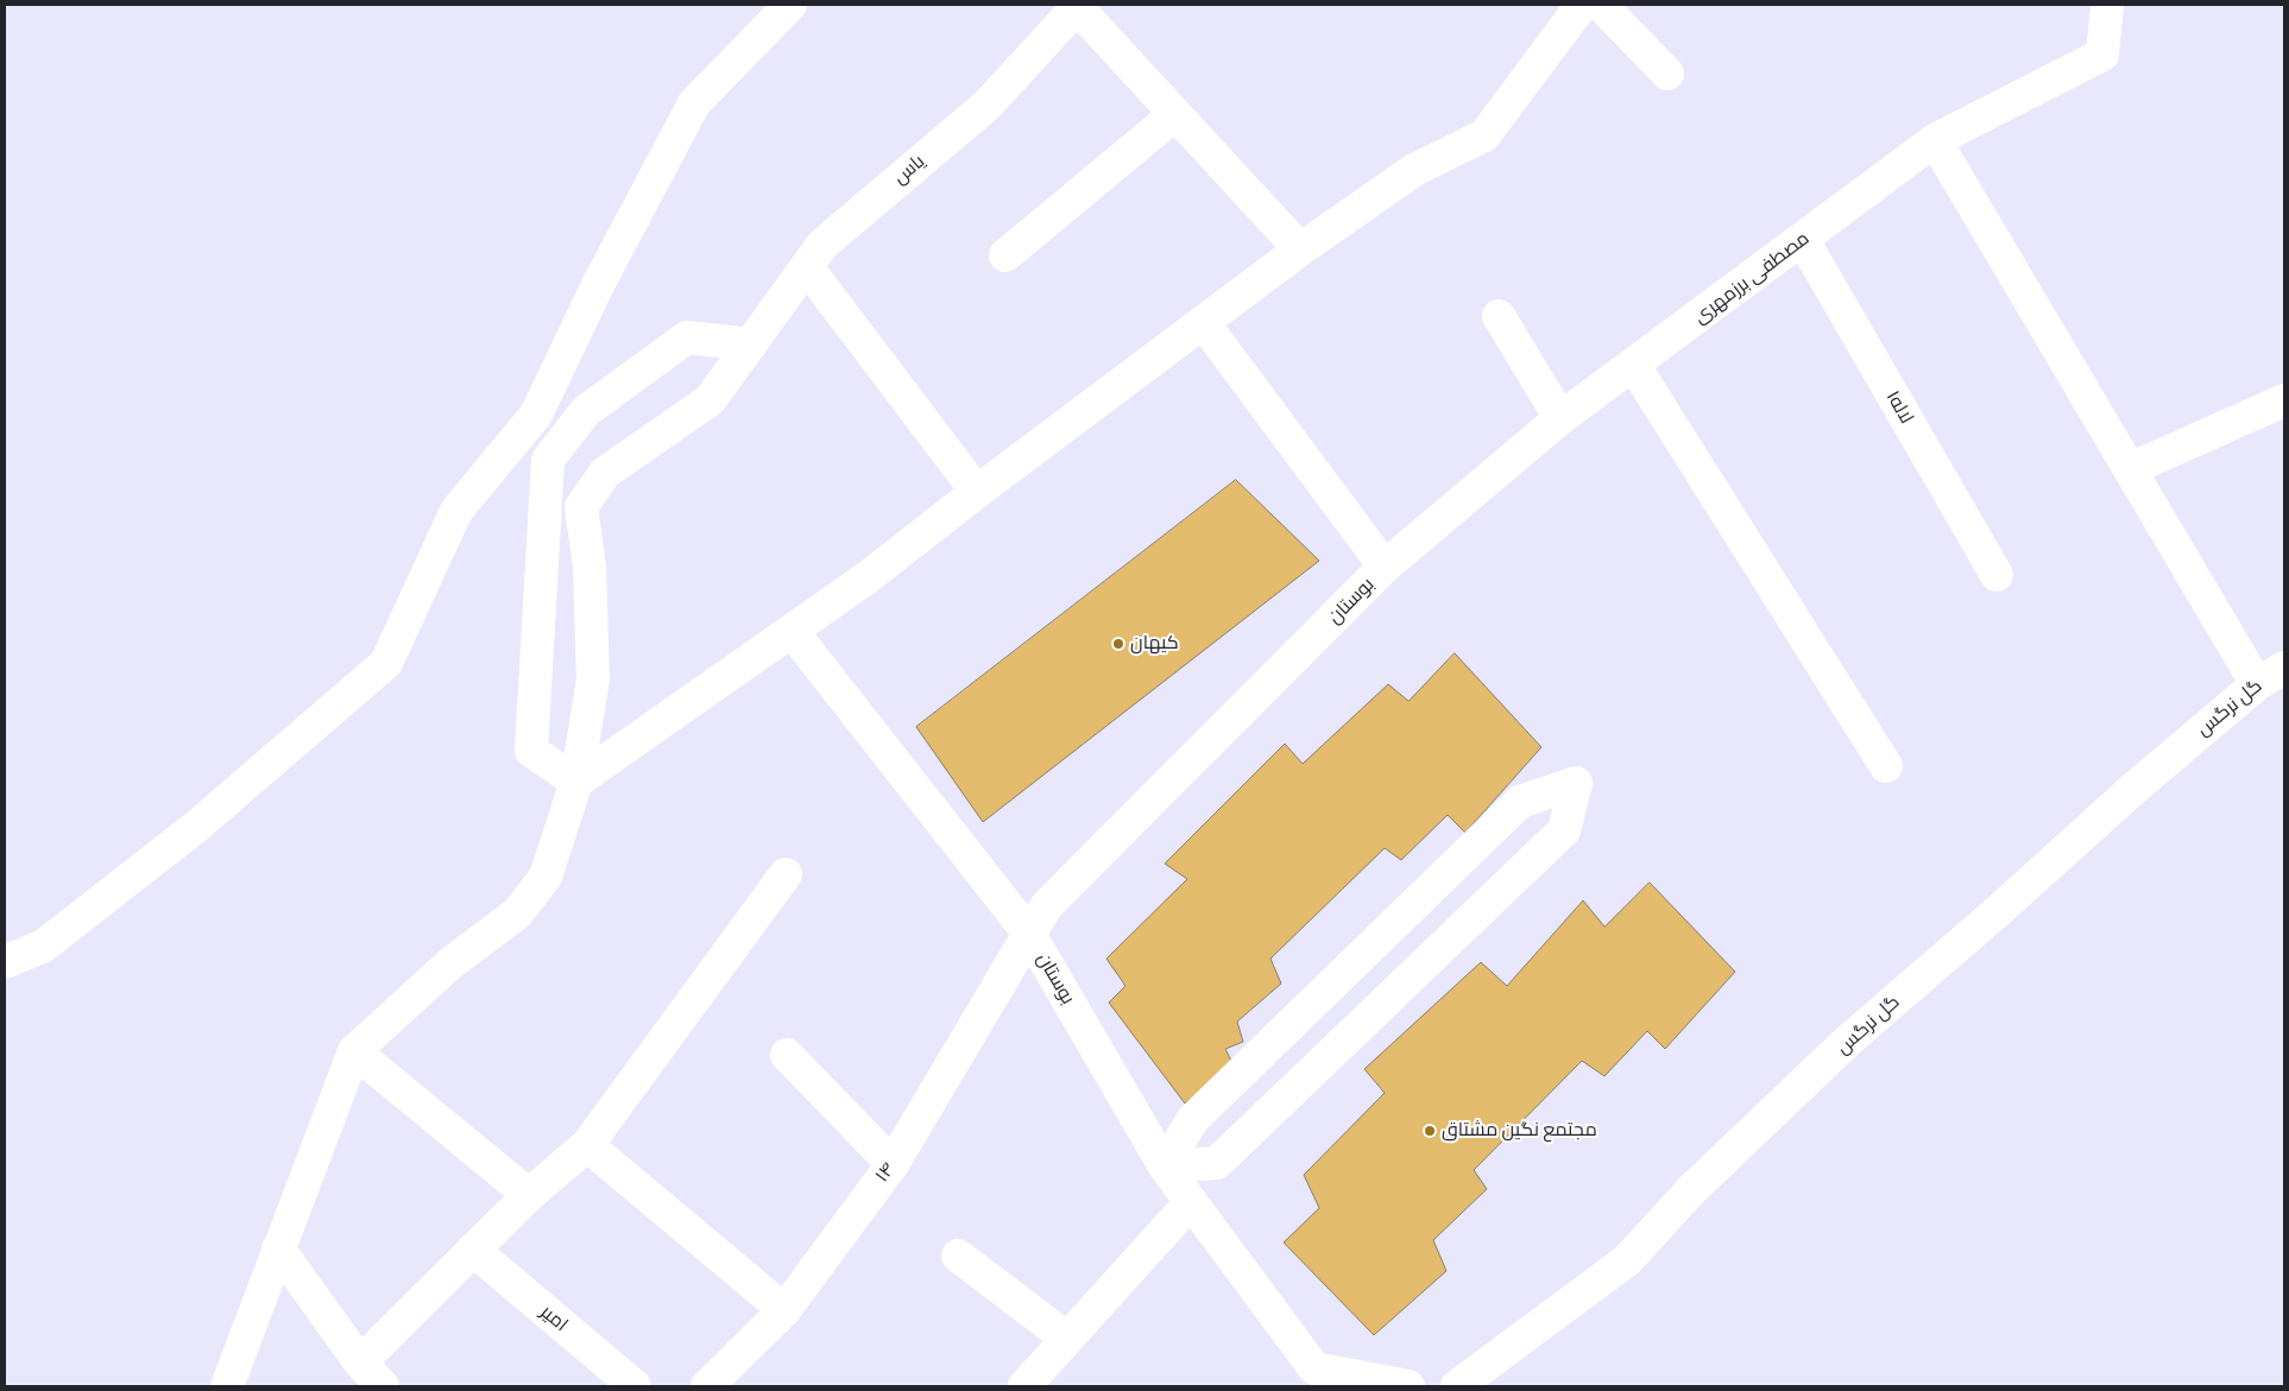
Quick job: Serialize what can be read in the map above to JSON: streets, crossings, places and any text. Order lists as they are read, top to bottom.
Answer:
{
  "streets": {
    "street": [
      "یاس",
      "مصطفی برزمهری",
      "لاله۱",
      "بوستان",
      "گل نرگس",
      "۱۴",
      "امیر"
    ]
  },
  "crossings": [
    ["مصطفی برزمهری", "لاله۱"],
    ["مصطفی برزمهری", "بوستان"],
    ["بوستان", "۱۴"]
  ],
  "places": ["کیهان", "مجتمع نگین مشتاق"]
}
